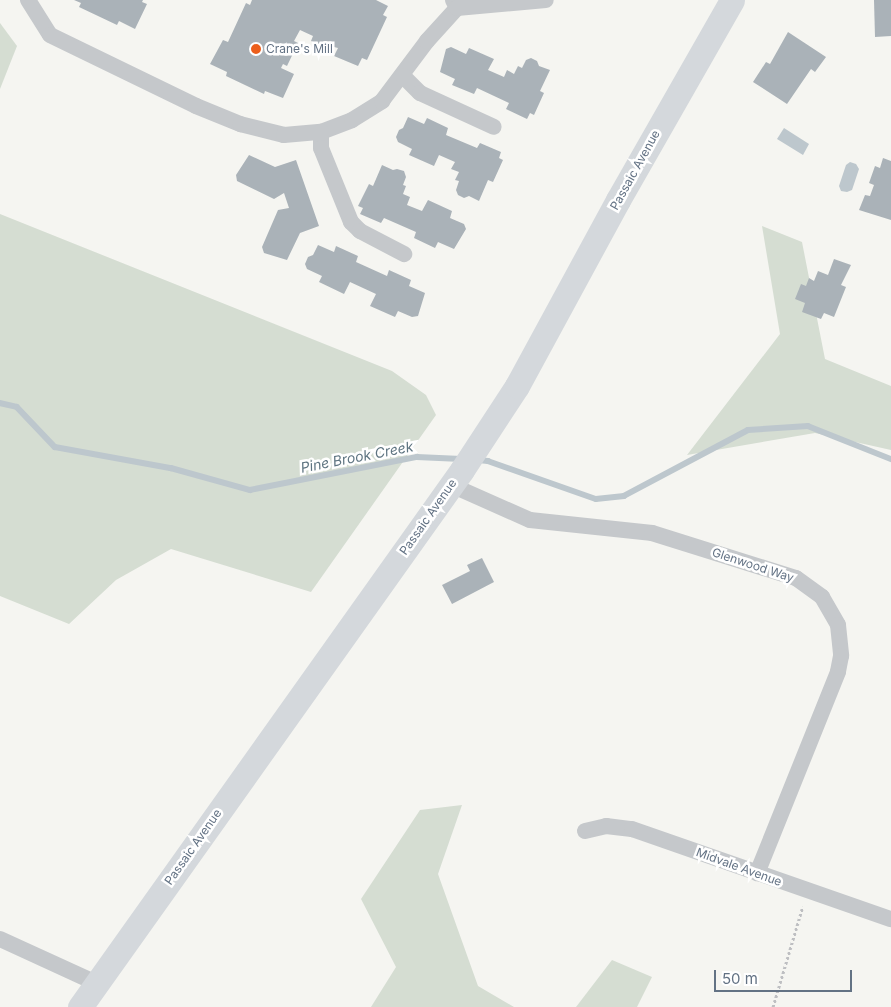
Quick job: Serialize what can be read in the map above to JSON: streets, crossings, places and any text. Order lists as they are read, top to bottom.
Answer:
{
  "streets": {
    "main road": ["Passaic Avenue"],
    "street": ["Glenwood Way", "Midvale Avenue"]
  },
  "crossings": [
    ["Passaic Avenue", "Glenwood Way"],
    ["Glenwood Way", "Midvale Avenue"]
  ],
  "water": ["Pine Brook Creek"],
  "places": ["Crane's Mill"],
  "scale_bar": "50 m"
}
